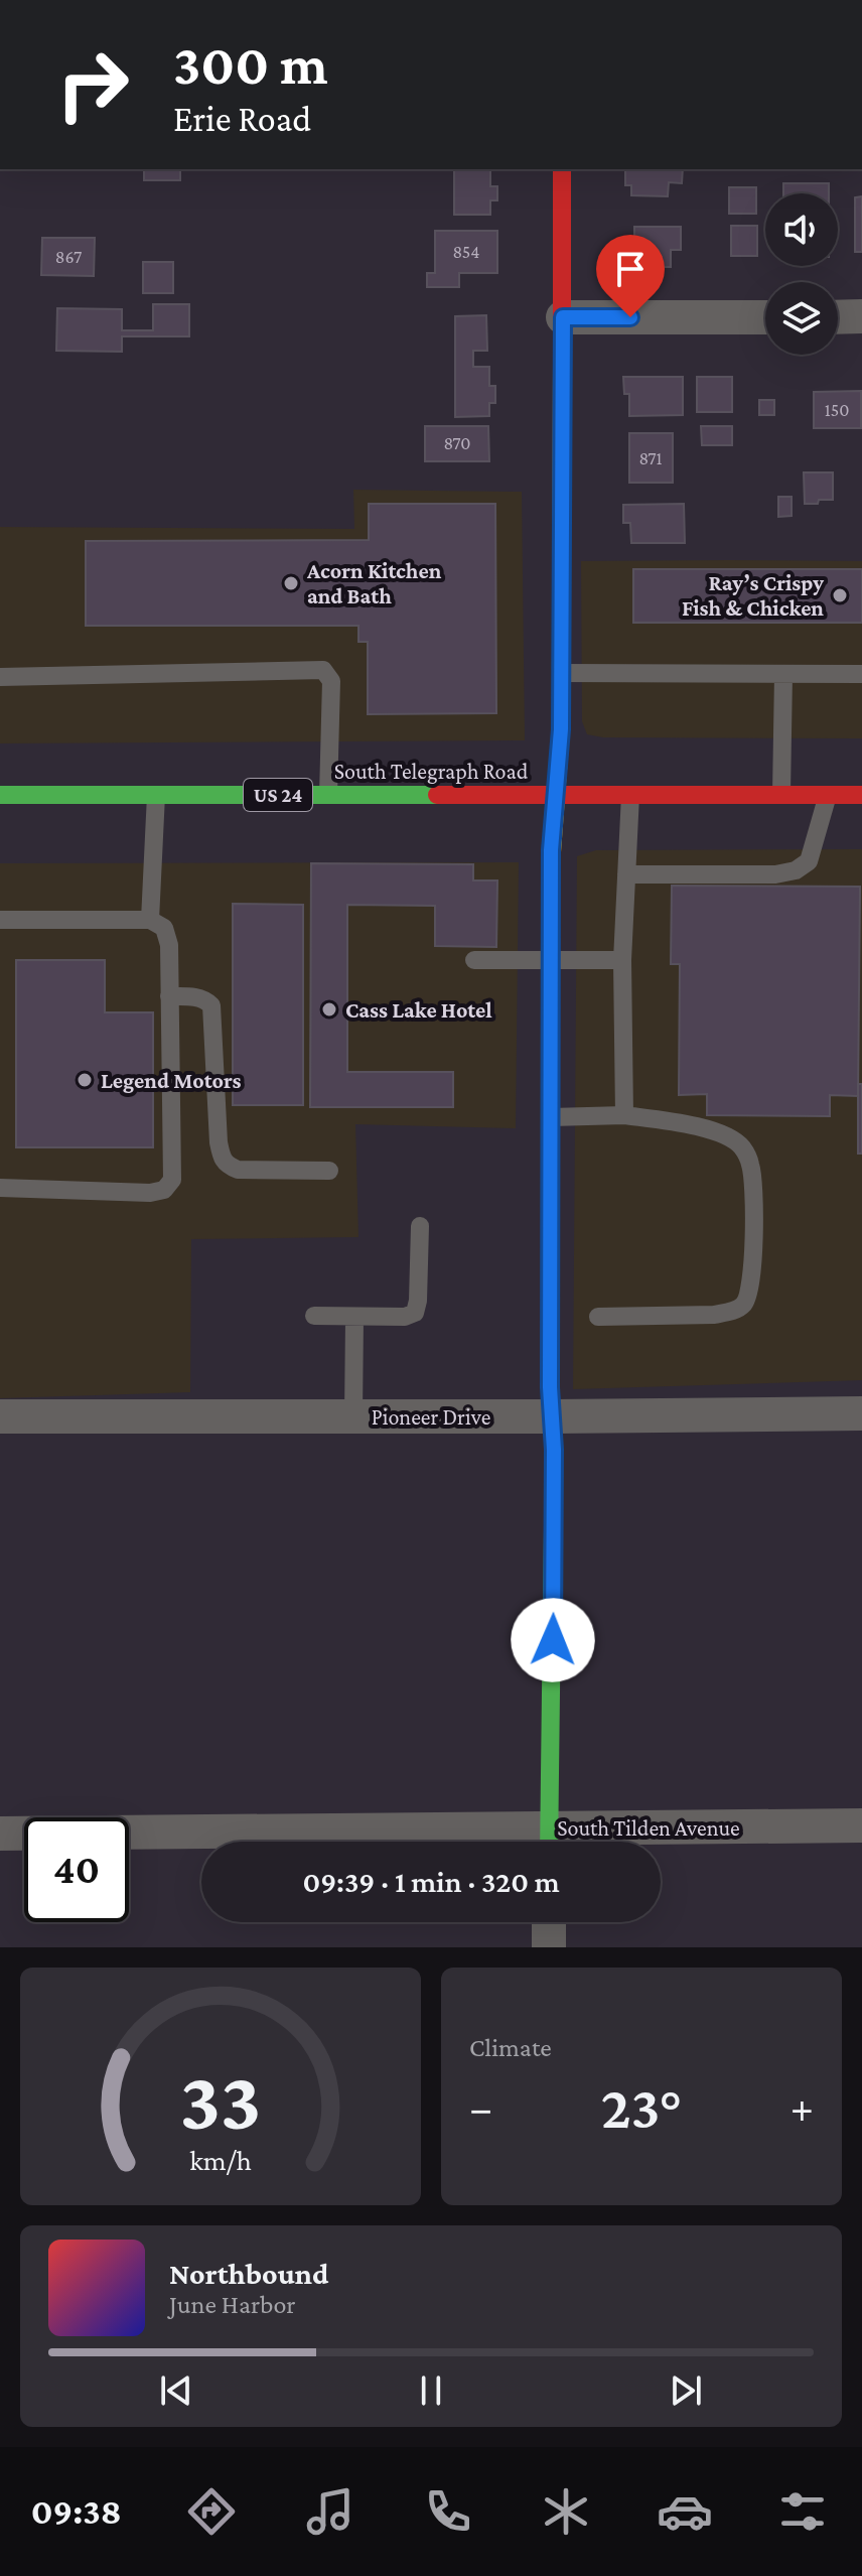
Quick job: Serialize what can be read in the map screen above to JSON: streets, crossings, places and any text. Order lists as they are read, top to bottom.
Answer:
{
  "streets": {
    "main road": ["South Telegraph Road", "US 24"],
    "street": ["Pioneer Drive", "South Tilden Avenue"]
  },
  "places": [
    "Acorn Kitchen and Bath",
    "Ray’s Crispy Fish & Chicken",
    "Cass Lake Hotel",
    "Legend Motors"
  ],
  "house_numbers": [
    "854",
    "867",
    "150",
    "870",
    "871"
  ],
  "page": {
    "turn": ["300 m", "Erie Road"],
    "limit": "40",
    "trip": "09:39 · 1 min · 320 m",
    "tile": "Climate",
    "heat": ["−", "23°", "+"],
    "song": ["Northbound", "June Harbor"],
    "tabs": "09:38",
    "gauge": ["33", "km/h"]
  }
}
